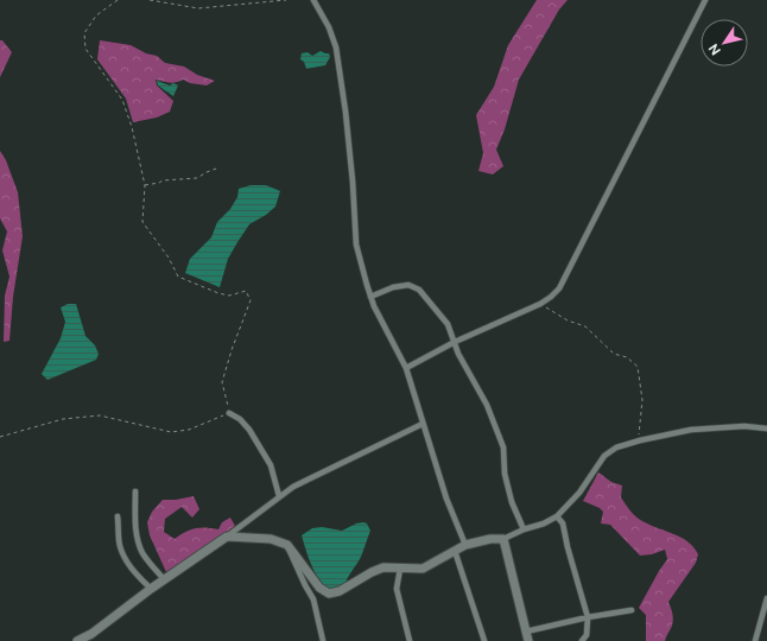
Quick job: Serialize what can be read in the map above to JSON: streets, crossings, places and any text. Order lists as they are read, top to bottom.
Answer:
{
  "north": "bottom left"
}
